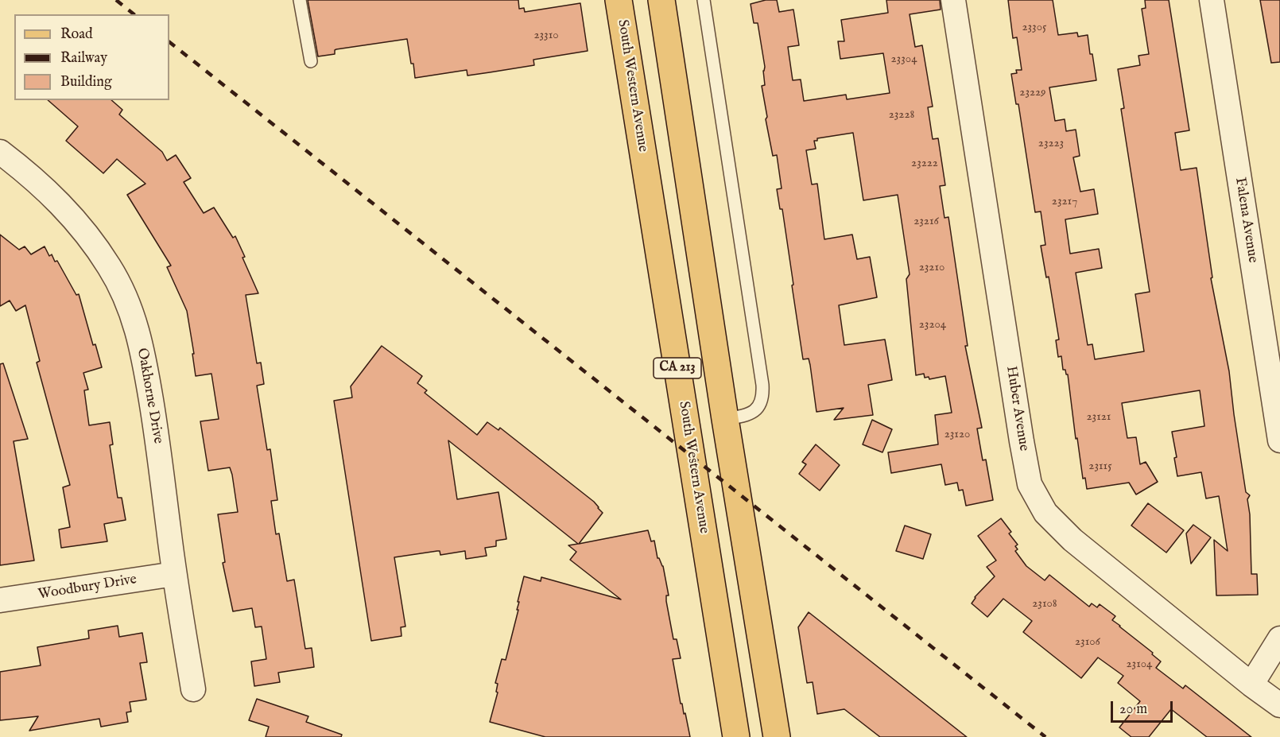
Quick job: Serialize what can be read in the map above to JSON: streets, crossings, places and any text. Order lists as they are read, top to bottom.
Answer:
{
  "streets": {
    "main road": ["South Western Avenue", "CA 213"],
    "street": [
      "Falena Avenue",
      "Oakhorne Drive",
      "Huber Avenue",
      "Woodbury Drive"
    ]
  },
  "crossings": [
    ["Oakhorne Drive", "Woodbury Drive"]
  ],
  "house_numbers": [
    "23305",
    "23310",
    "23304",
    "23229",
    "23228",
    "23223",
    "23222",
    "23217",
    "23216",
    "23210",
    "23204",
    "23121",
    "23120",
    "23115",
    "23108",
    "23106",
    "23104"
  ],
  "legend": ["Road", "Railway", "Building"],
  "scale_bar": "20 m"
}
